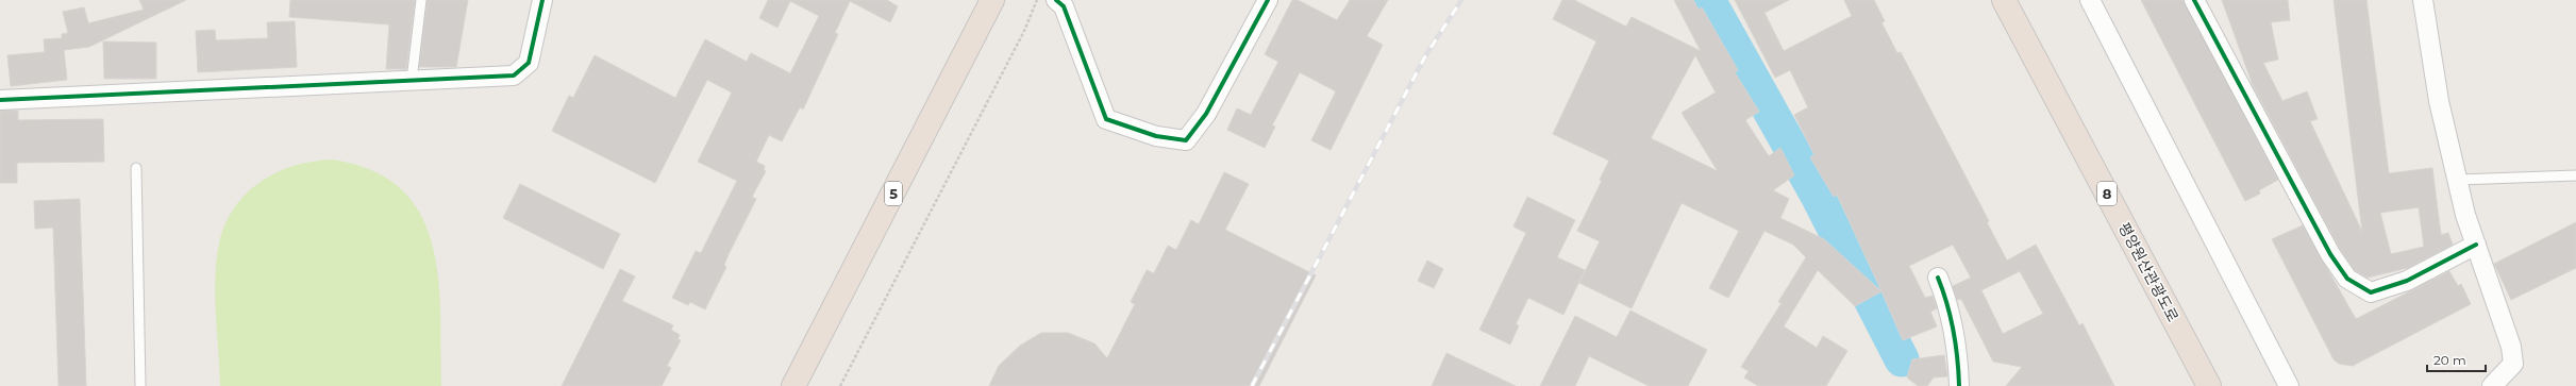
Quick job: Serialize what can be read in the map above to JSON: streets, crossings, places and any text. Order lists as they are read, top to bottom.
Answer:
{
  "streets": {
    "highway": ["5", "8", "평양원산관광도로"]
  },
  "scale_bar": "20 m"
}
